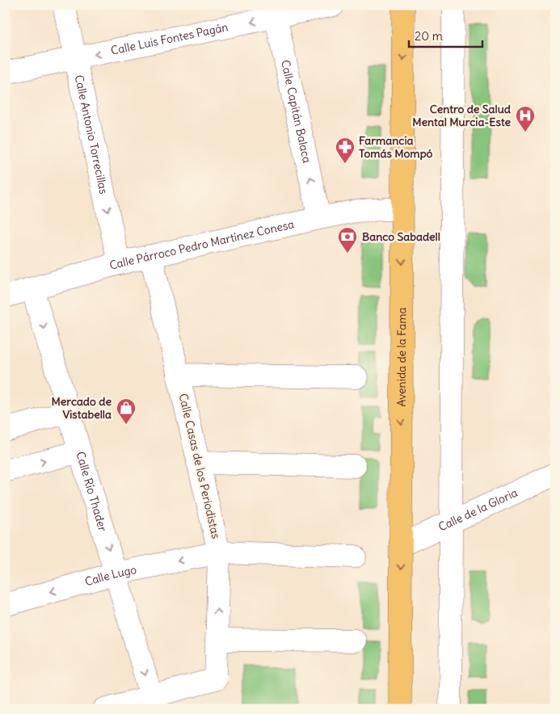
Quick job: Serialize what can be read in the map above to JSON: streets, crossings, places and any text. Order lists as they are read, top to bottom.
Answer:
{
  "streets": {
    "main road": ["Avenida de la Fama"],
    "street": [
      "Calle Luis Fontes Pagán",
      "Calle Capitán Balaca",
      "Calle Antonio Torrecillas",
      "Calle Párroco Pedro Martínez Conesa",
      "Calle Casas de los Periodistas",
      "Calle Río Thader",
      "Calle de la Gloria",
      "Calle Lugo"
    ]
  },
  "crossings": [
    ["Calle Luis Fontes Pagán", "Calle Capitán Balaca"],
    ["Calle Luis Fontes Pagán", "Calle Antonio Torrecillas"],
    ["Calle Capitán Balaca", "Calle Párroco Pedro Martínez Conesa"],
    ["Calle Antonio Torrecillas", "Calle Párroco Pedro Martínez Conesa"],
    ["Calle Párroco Pedro Martínez Conesa", "Avenida de la Fama"],
    ["Calle Párroco Pedro Martínez Conesa", "Calle Casas de los Periodistas"],
    ["Calle Párroco Pedro Martínez Conesa", "Calle Río Thader"],
    ["Avenida de la Fama", "Calle de la Gloria"],
    ["Calle Casas de los Periodistas", "Calle Río Thader"],
    ["Calle Casas de los Periodistas", "Calle Lugo"],
    ["Calle Río Thader", "Calle Lugo"]
  ],
  "one_way": [
    "Calle Luis Fontes Pagán",
    "Calle Antonio Torrecillas",
    "Avenida de la Fama",
    "Calle Río Thader"
  ],
  "places": {
    "hospital": ["Centro de Salud Mental Murcia-Este"],
    "pharmacy": ["Farmancia Tomás Mompó"],
    "bank": ["Banco Sabadell"],
    "shop": ["Mercado de Vistabella"]
  },
  "scale_bar": "20 m"
}
